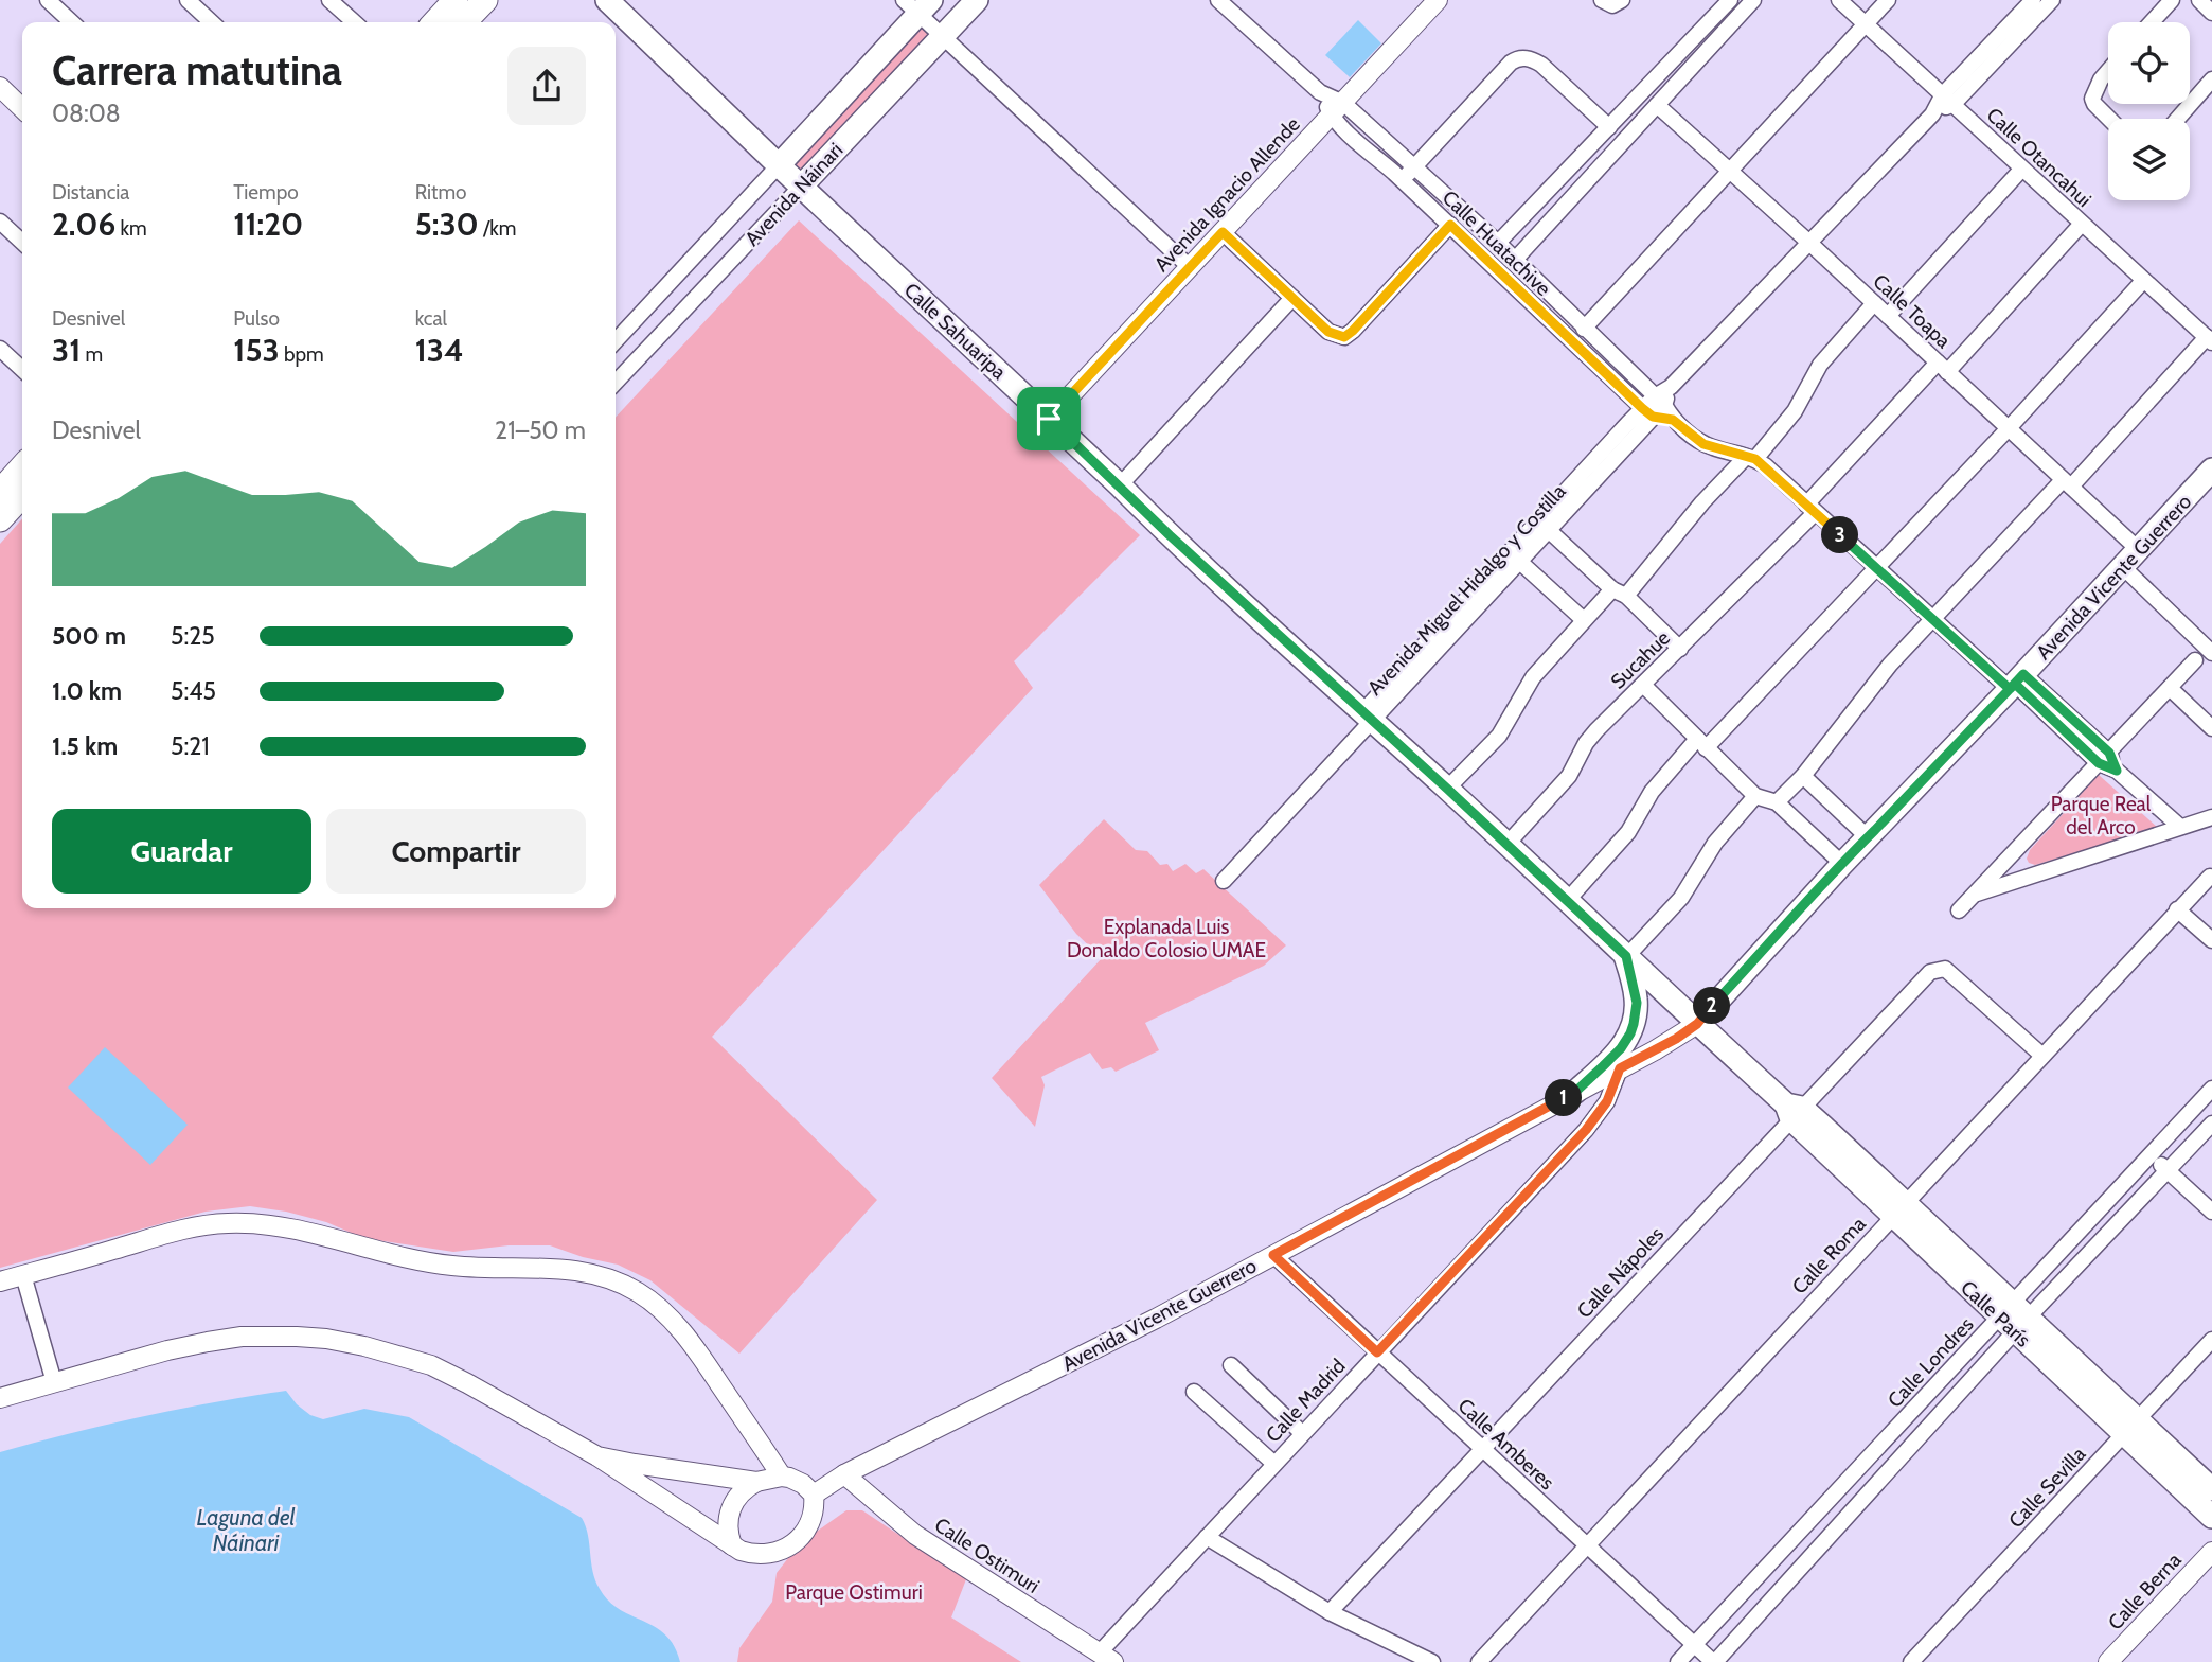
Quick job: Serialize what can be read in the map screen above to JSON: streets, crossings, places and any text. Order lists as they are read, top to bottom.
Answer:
{
  "streets": {
    "main road": [
      "Avenida Náinari",
      "Calle Sahuaripa",
      "Avenida Vicente Guerrero",
      "Calle París"
    ],
    "street": [
      "Calle Otancahui",
      "Avenida Ignacio Allende",
      "Calle Huatachive",
      "Calle Toapa",
      "Avenida Miguel Hidalgo y Costilla",
      "Sucahue",
      "Calle Roma",
      "Calle Nápoles",
      "Calle Londres",
      "Calle Madrid",
      "Calle Amberes",
      "Calle Sevilla",
      "Calle Ostimuri",
      "Calle Berna"
    ]
  },
  "crossings": [
    ["Calle Otancahui", "Avenida Miguel Hidalgo y Costilla"],
    ["Calle Otancahui", "Sucahue"],
    ["Avenida Náinari", "Calle Sahuaripa"],
    ["Avenida Ignacio Allende", "Calle Huatachive"],
    ["Avenida Ignacio Allende", "Calle Sahuaripa"],
    ["Calle Huatachive", "Avenida Miguel Hidalgo y Costilla"],
    ["Calle Toapa", "Avenida Vicente Guerrero"],
    ["Calle Toapa", "Avenida Miguel Hidalgo y Costilla"],
    ["Calle Toapa", "Sucahue"],
    ["Calle Sahuaripa", "Avenida Vicente Guerrero"],
    ["Calle Sahuaripa", "Avenida Miguel Hidalgo y Costilla"],
    ["Calle Sahuaripa", "Sucahue"],
    ["Calle Sahuaripa", "Calle París"],
    ["Avenida Vicente Guerrero", "Calle París"],
    ["Avenida Vicente Guerrero", "Calle Madrid"],
    ["Avenida Vicente Guerrero", "Calle Amberes"],
    ["Avenida Vicente Guerrero", "Calle Ostimuri"],
    ["Calle Roma", "Calle Nápoles"],
    ["Calle Roma", "Calle París"],
    ["Calle Roma", "Calle Amberes"],
    ["Calle Nápoles", "Calle París"],
    ["Calle Nápoles", "Calle Amberes"],
    ["Calle París", "Calle Londres"],
    ["Calle París", "Calle Sevilla"],
    ["Calle Londres", "Calle Amberes"],
    ["Calle Madrid", "Calle Amberes"],
    ["Calle Madrid", "Calle Ostimuri"]
  ],
  "water": ["Laguna del Náinari"],
  "parks": ["Parque Real del Arco", "Explanada Luis Donaldo Colosio UMAE", "Parque Ostimuri"],
  "page": {
    "heading": ["Carrera matutina", "08:08"],
    "stats": [
      ["Distancia", "2.06 km"],
      ["Tiempo", "11:20"],
      ["Ritmo", "5:30 /km"],
      ["Desnivel", "31 m"],
      ["Pulso", "153 bpm"],
      ["kcal", "134"]
    ],
    "chart": ["Desnivel", "21–50 m"],
    "pins": ["3", "2", "1"],
    "list": [
      {
        "name": "500 m",
        "note": "5:25"
      },
      {
        "name": "1.0 km",
        "note": "5:45"
      },
      {
        "name": "1.5 km",
        "note": "5:21"
      }
    ],
    "buttons": ["Guardar", "Compartir"]
  }
}
